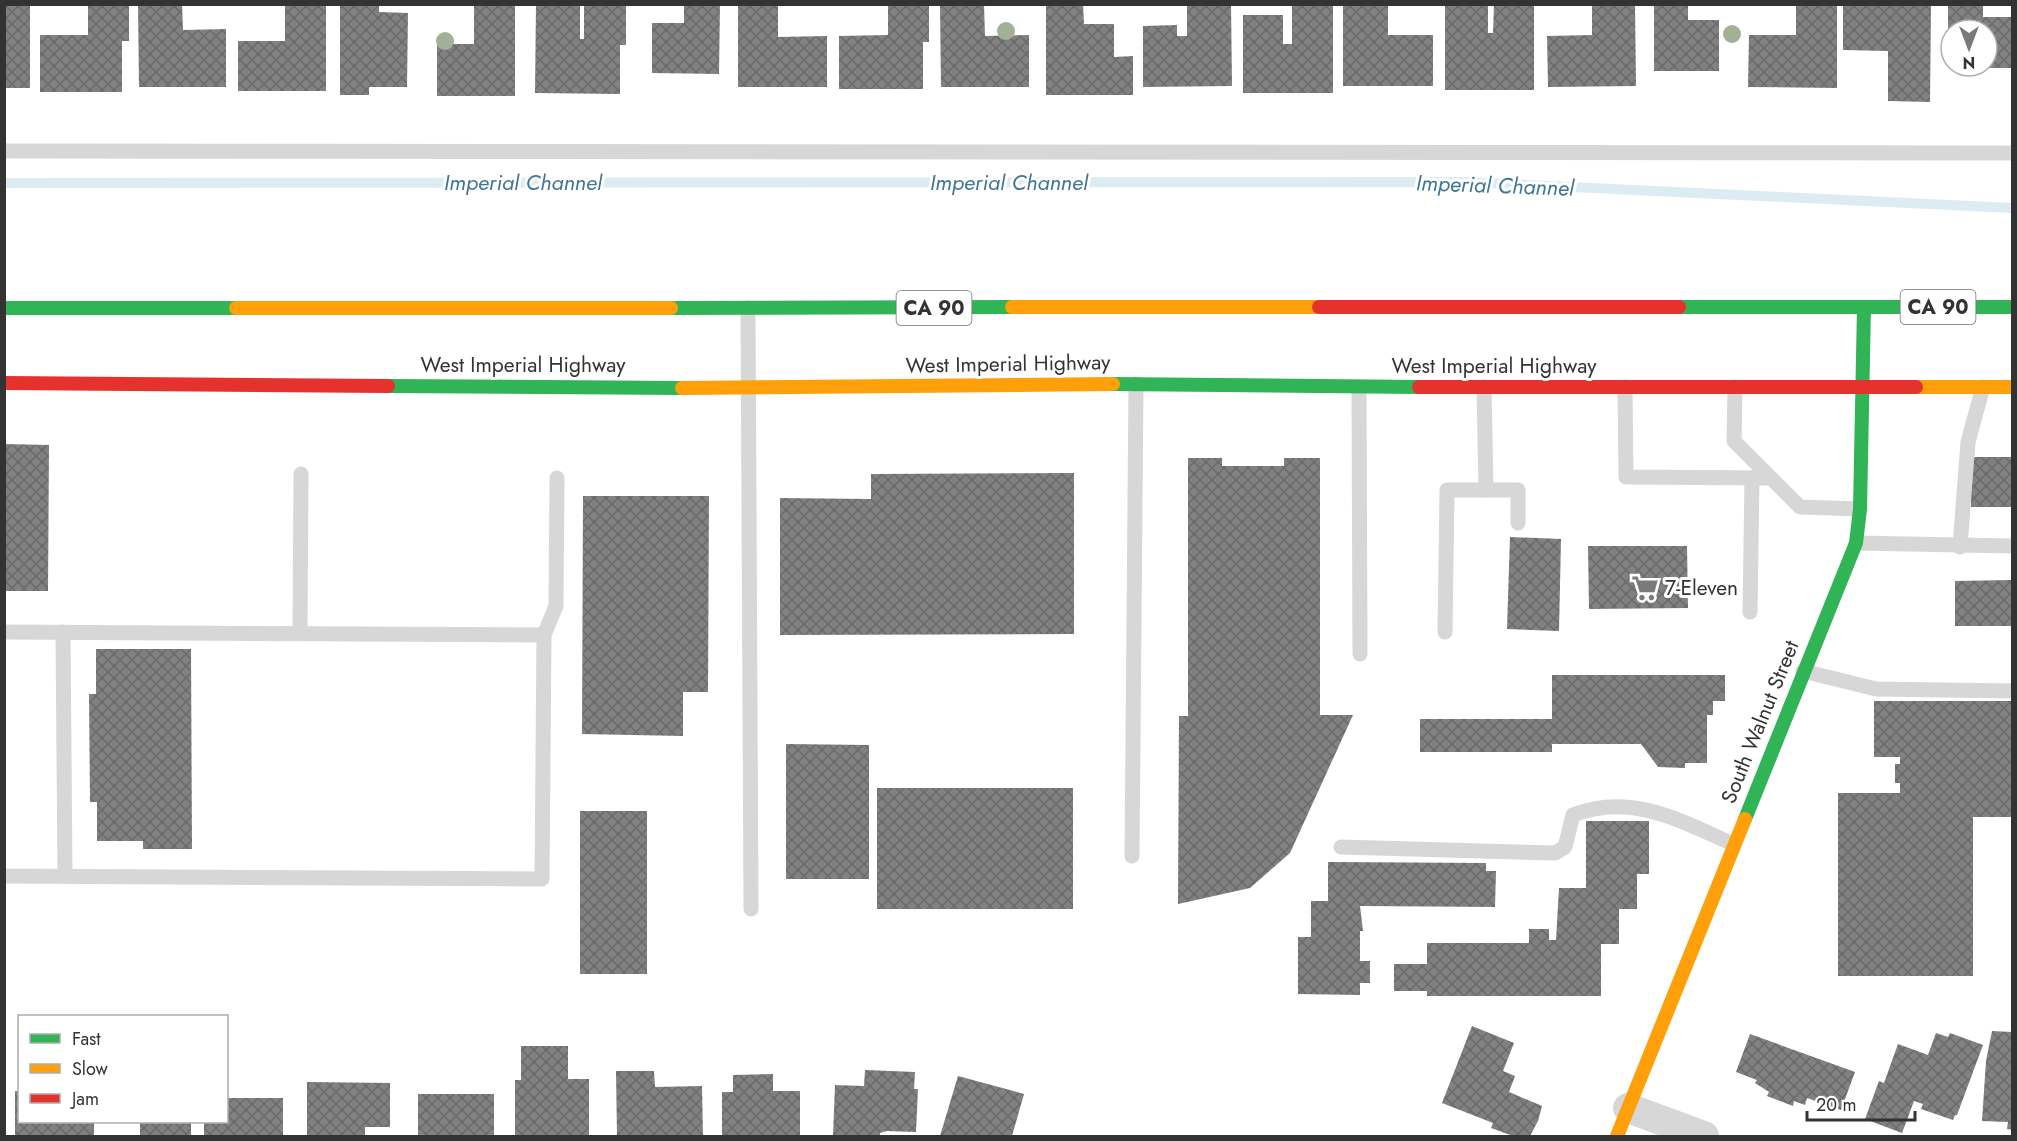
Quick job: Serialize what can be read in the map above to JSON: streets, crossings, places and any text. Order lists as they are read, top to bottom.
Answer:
{
  "streets": {
    "main road": ["CA 90", "West Imperial Highway", "South Walnut Street"]
  },
  "crossings": [
    ["CA 90", "South Walnut Street"],
    ["West Imperial Highway", "South Walnut Street"]
  ],
  "water": ["Imperial Channel"],
  "places": {
    "supermarket": ["7-Eleven"]
  },
  "legend": ["Fast", "Slow", "Jam"],
  "scale_bar": "20 m",
  "north": "bottom"
}
